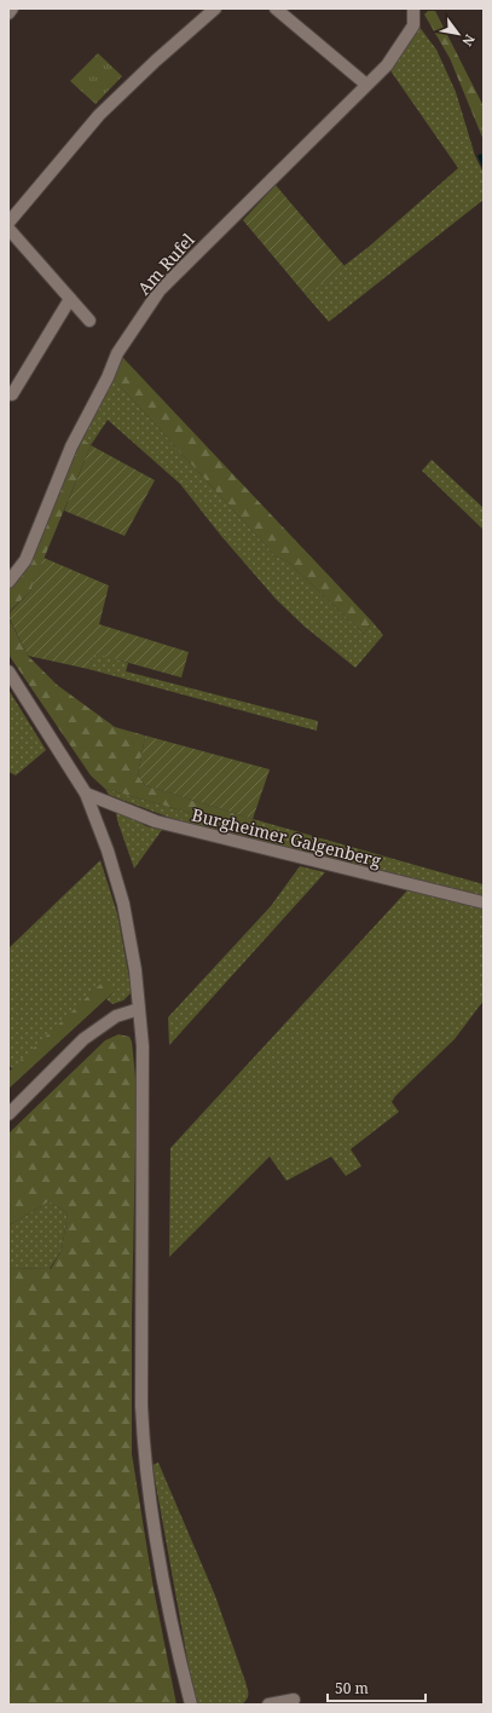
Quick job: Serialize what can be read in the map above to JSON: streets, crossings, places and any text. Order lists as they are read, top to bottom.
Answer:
{
  "streets": {
    "street": ["Am Rufel", "Burgheimer Galgenberg"]
  },
  "scale_bar": "50 m",
  "north": "bottom right"
}
